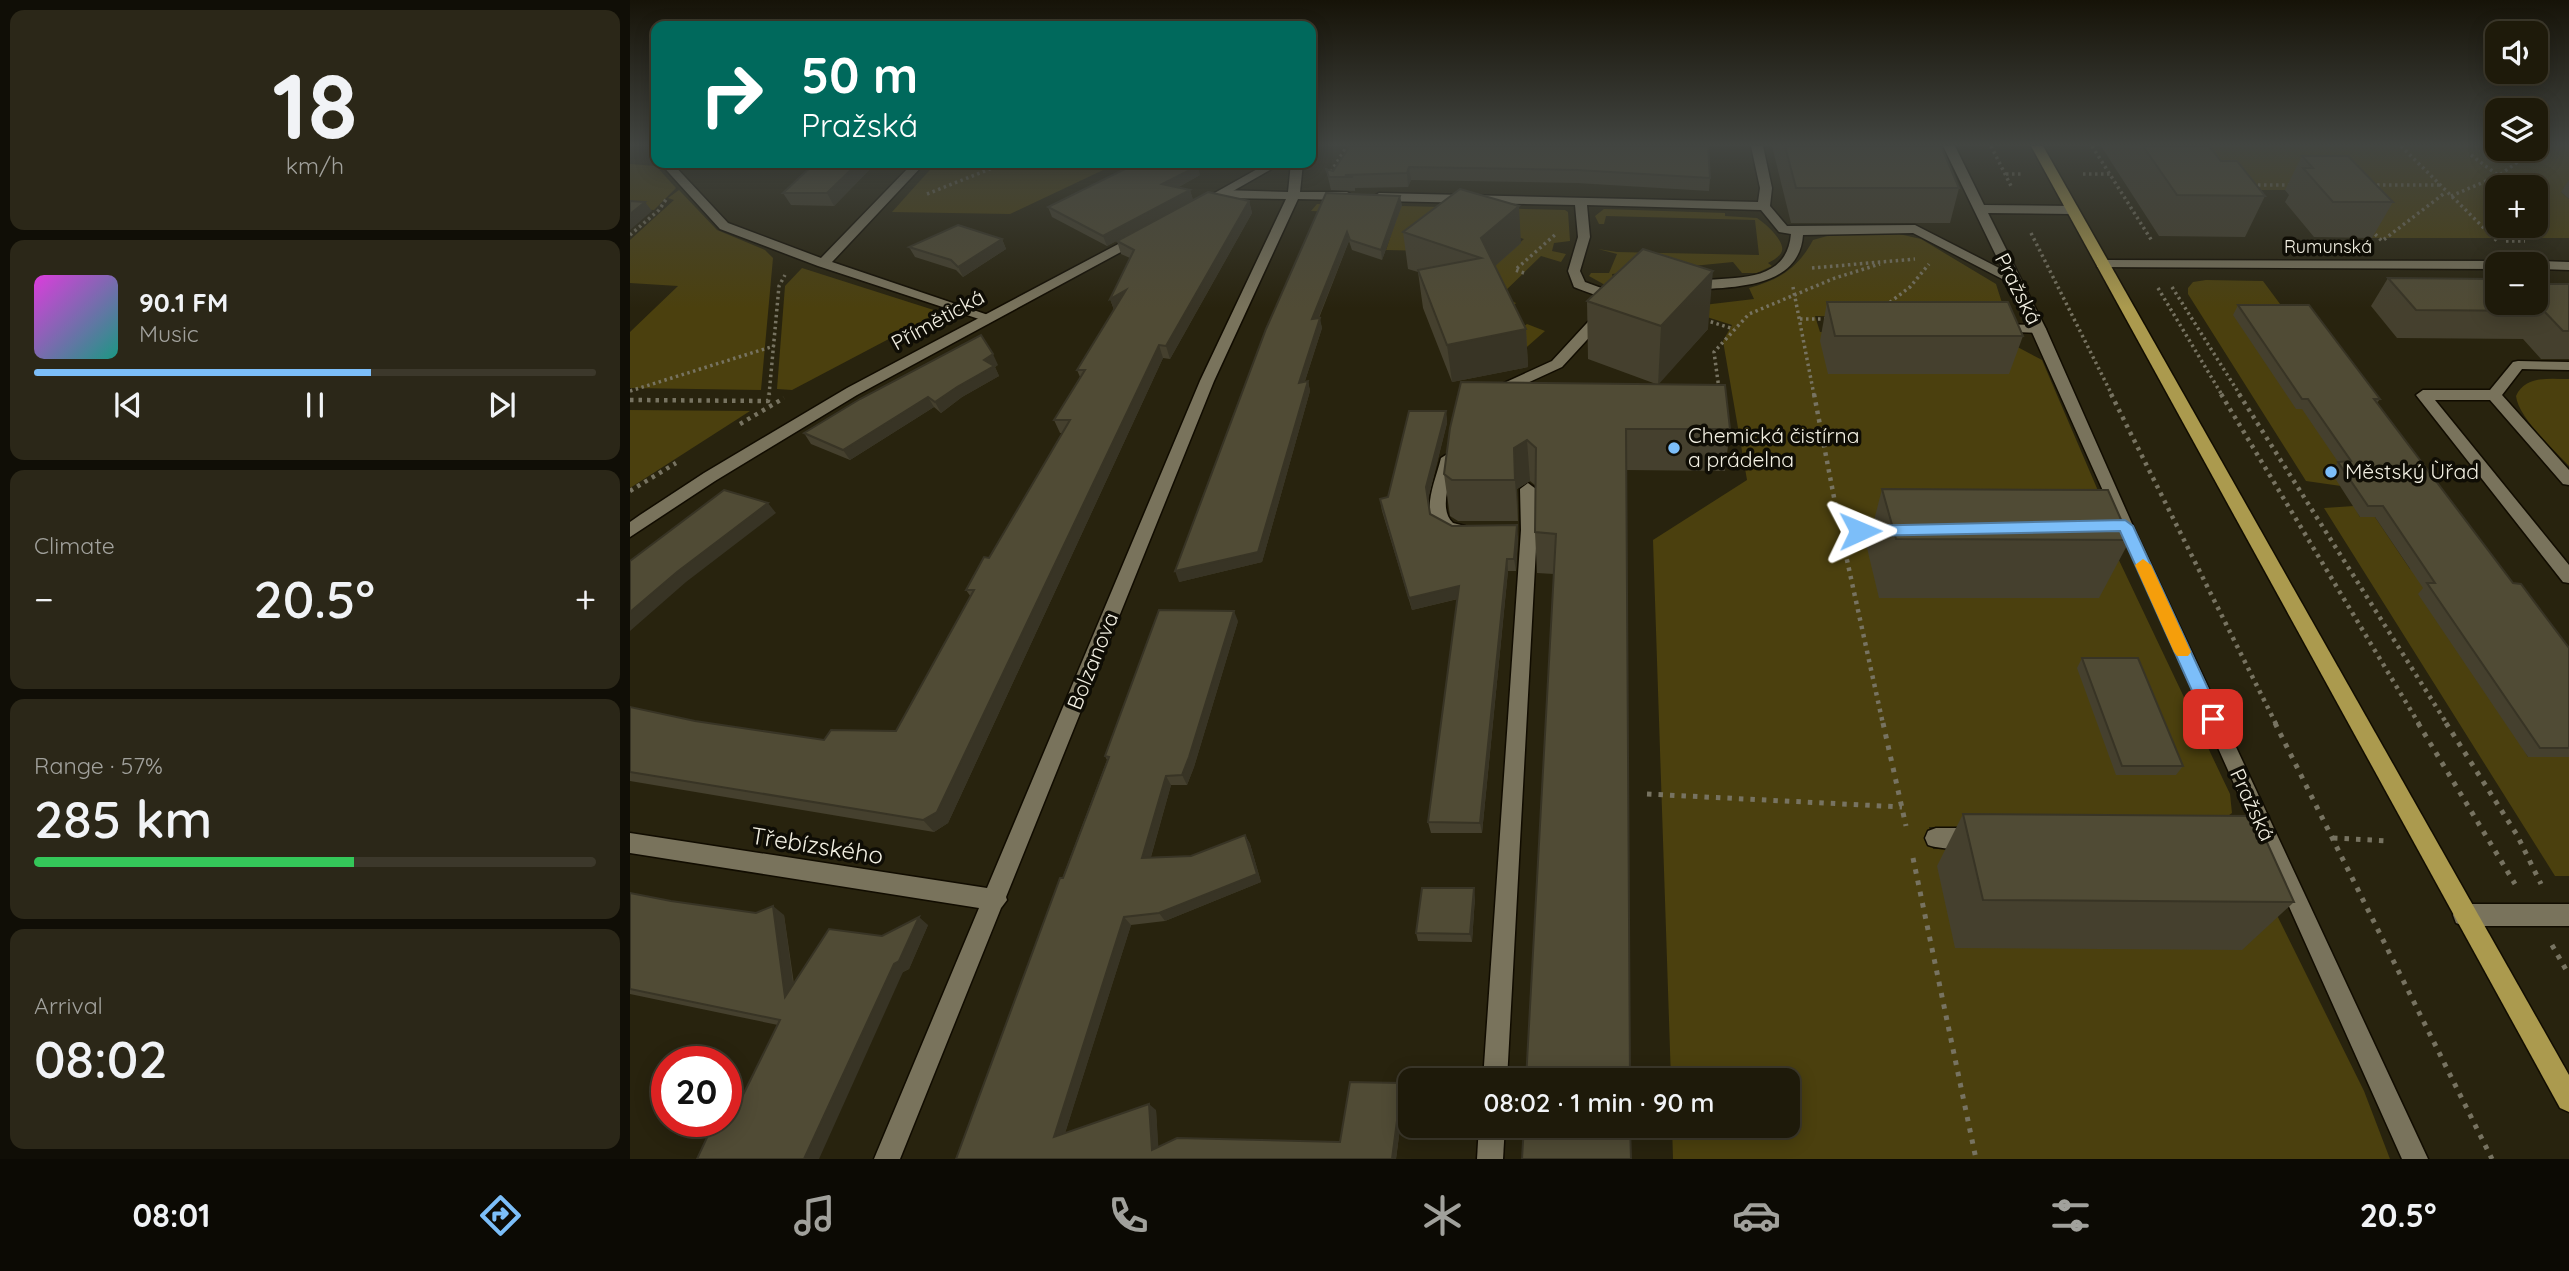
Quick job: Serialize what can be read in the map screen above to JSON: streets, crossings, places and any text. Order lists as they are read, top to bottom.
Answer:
{
  "streets": {
    "street": [
      "Rumunská",
      "Pražská",
      "Přímětická",
      "Bolzanova",
      "Třebízského"
    ]
  },
  "crossings": [
    ["Bolzanova", "Třebízského"]
  ],
  "places": ["Chemická čistírna a prádelna", "Městský Ùřad"],
  "page": {
    "tile": [
      ["18", "km/h"],
      "Climate",
      ["Range · 57%", "285 km"],
      ["Arrival", "08:02"]
    ],
    "map_buttons": ["+", "−"],
    "turn": ["50 m", "Pražská"],
    "song": ["90.1 FM", "Music"],
    "heat": ["−", "20.5°", "+"],
    "limit": "20",
    "trip": "08:02 · 1 min · 90 m",
    "tabs": ["08:01", "20.5°"]
  }
}
